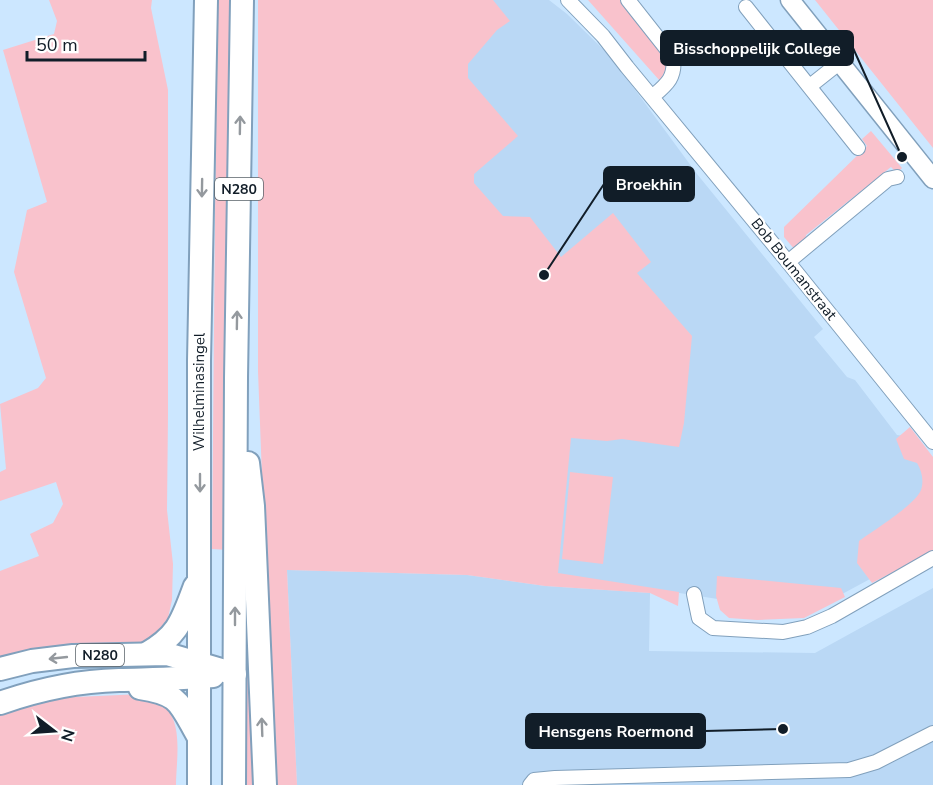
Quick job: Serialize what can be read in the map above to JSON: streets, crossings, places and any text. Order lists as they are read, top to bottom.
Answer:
{
  "streets": {
    "main road": ["N280", "Wilhelminasingel"],
    "street": ["Bob Boumanstraat"]
  },
  "crossings": [
    ["N280", "Wilhelminasingel"]
  ],
  "places": ["Bisschoppelijk College", "Broekhin", "Hensgens Roermond"],
  "scale_bar": "50 m",
  "north": "right"
}
